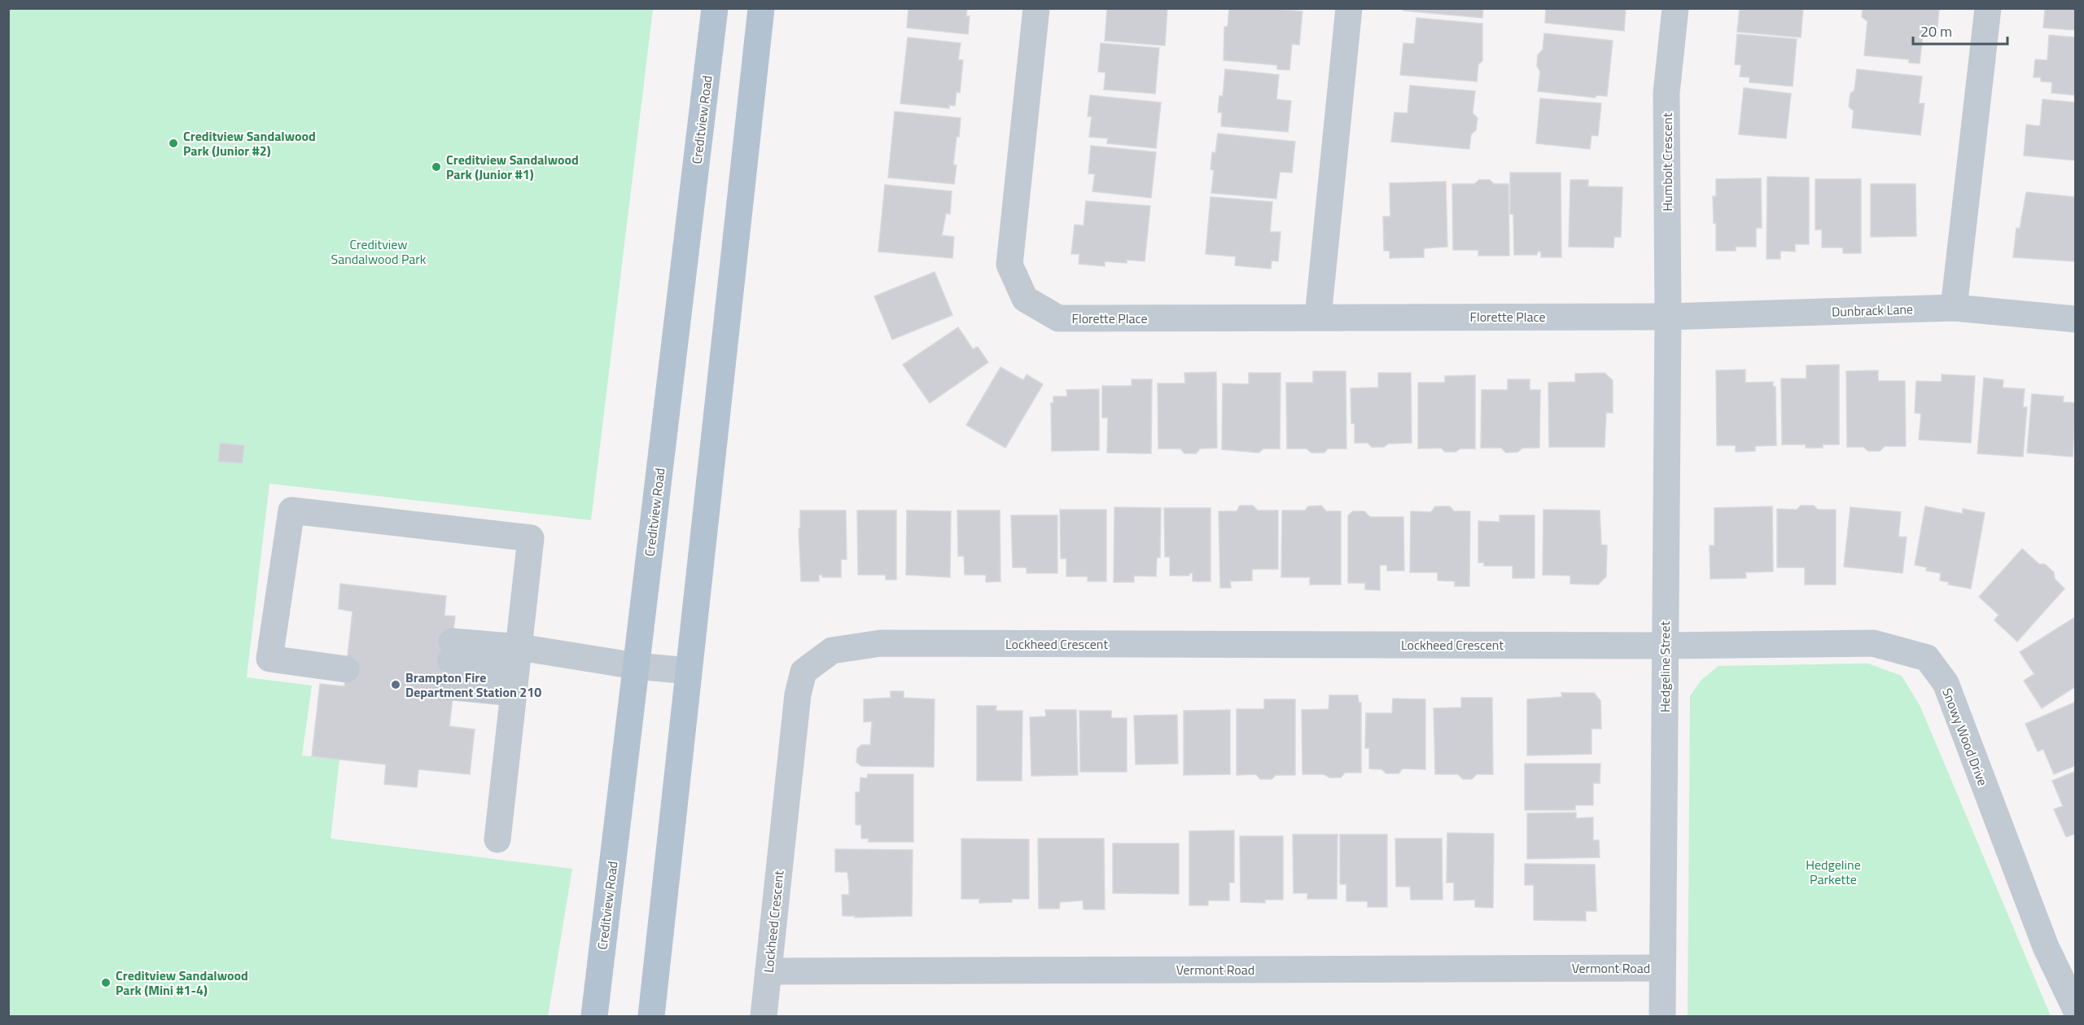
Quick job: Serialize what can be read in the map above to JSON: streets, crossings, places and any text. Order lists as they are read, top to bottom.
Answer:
{
  "streets": {
    "main road": ["Creditview Road"],
    "street": [
      "Humbolt Crescent",
      "Dunbrack Lane",
      "Florette Place",
      "Lockheed Crescent",
      "Hedgeline Street",
      "Snowy Wood Drive",
      "Vermont Road"
    ]
  },
  "crossings": [
    ["Humbolt Crescent", "Dunbrack Lane"],
    ["Humbolt Crescent", "Florette Place"],
    ["Humbolt Crescent", "Hedgeline Street"],
    ["Dunbrack Lane", "Florette Place"],
    ["Dunbrack Lane", "Hedgeline Street"],
    ["Florette Place", "Hedgeline Street"],
    ["Lockheed Crescent", "Hedgeline Street"],
    ["Lockheed Crescent", "Snowy Wood Drive"],
    ["Lockheed Crescent", "Vermont Road"],
    ["Hedgeline Street", "Snowy Wood Drive"],
    ["Hedgeline Street", "Vermont Road"]
  ],
  "parks": ["Creditview Sandalwood Park", "Hedgeline Parkette"],
  "places": [
    "Creditview Sandalwood Park (Junior #2)",
    "Creditview Sandalwood Park (Junior #1)",
    "Brampton Fire Department Station 210",
    "Creditview Sandalwood Park (Mini #1-4)"
  ],
  "scale_bar": "20 m"
}
